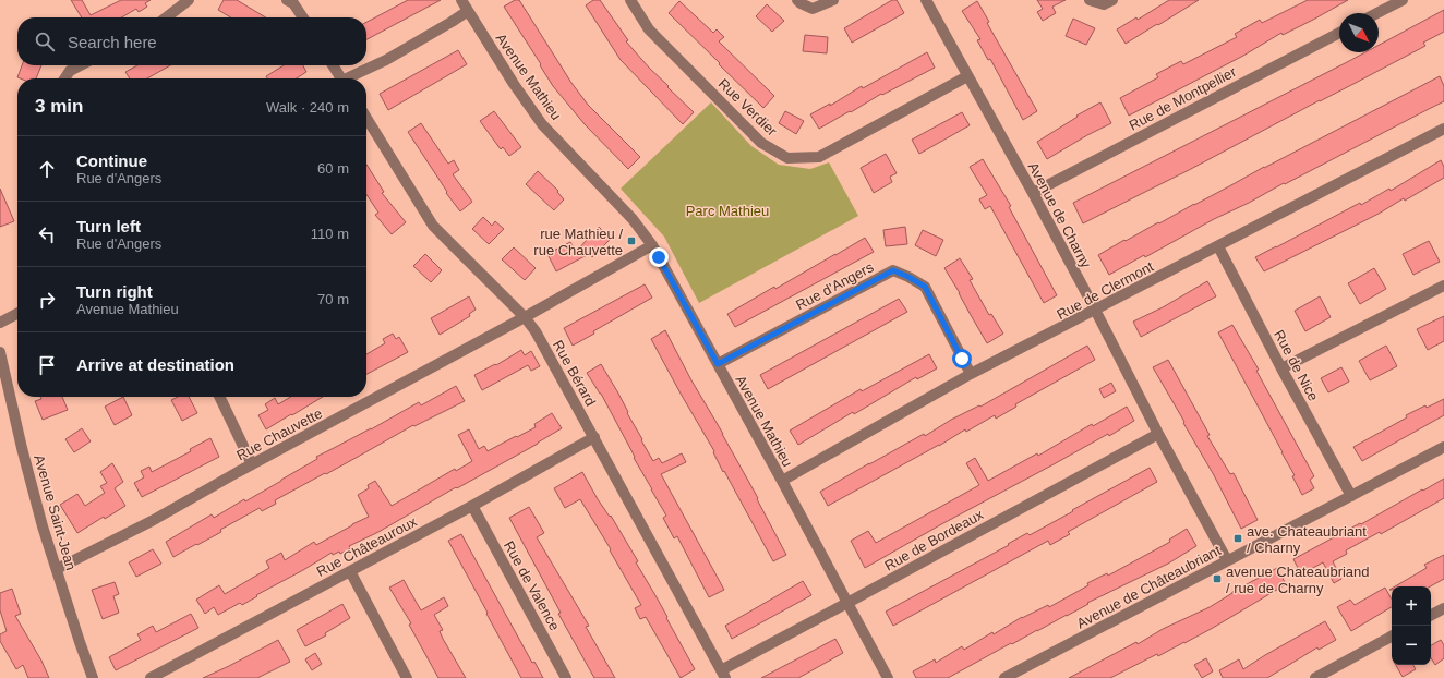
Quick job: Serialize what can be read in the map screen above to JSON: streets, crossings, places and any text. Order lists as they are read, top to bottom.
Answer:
{
  "streets": {
    "street": [
      "Avenue Mathieu",
      "Rue de Montpellier",
      "Rue Verdier",
      "Avenue de Charny",
      "Rue d'Angers",
      "Rue de Clermont",
      "Rue de Nice",
      "Rue Bérard",
      "Rue Chauvette",
      "Avenue Saint-Jean",
      "Rue de Bordeaux",
      "Rue Châteauroux",
      "Rue de Valence",
      "Avenue de Châteaubriant"
    ]
  },
  "crossings": [
    ["Avenue Mathieu", "Rue d'Angers"],
    ["Avenue Mathieu", "Rue de Clermont"],
    ["Avenue Mathieu", "Rue Chauvette"],
    ["Avenue Mathieu", "Rue de Bordeaux"],
    ["Rue de Montpellier", "Avenue de Charny"],
    ["Rue Verdier", "Avenue de Charny"],
    ["Avenue de Charny", "Rue de Clermont"],
    ["Avenue de Charny", "Rue de Bordeaux"],
    ["Avenue de Charny", "Avenue de Châteaubriant"],
    ["Rue d'Angers", "Rue de Clermont"],
    ["Rue de Clermont", "Rue de Nice"],
    ["Rue de Nice", "Avenue de Châteaubriant"],
    ["Rue Bérard", "Rue Chauvette"],
    ["Rue Bérard", "Rue de Bordeaux"],
    ["Rue Bérard", "Rue Châteauroux"],
    ["Rue Chauvette", "Avenue Saint-Jean"],
    ["Rue Châteauroux", "Rue de Valence"]
  ],
  "parks": ["Parc Mathieu"],
  "places": {
    "transit": ["rue Mathieu / rue Chauvette", "ave. Chateaubriant / Charny", "avenue Chateaubriand / rue de Charny"]
  },
  "north": "bottom right",
  "page": {
    "search": "Search here",
    "heading": ["3 min", "Walk · 240 m"],
    "list": [
      ["Continue", "Rue d'Angers", "60 m"],
      ["Turn left", "Rue d'Angers", "110 m"],
      ["Turn right", "Avenue Mathieu", "70 m"],
      "Arrive at destination"
    ],
    "map_buttons": ["+", "−"]
  }
}
